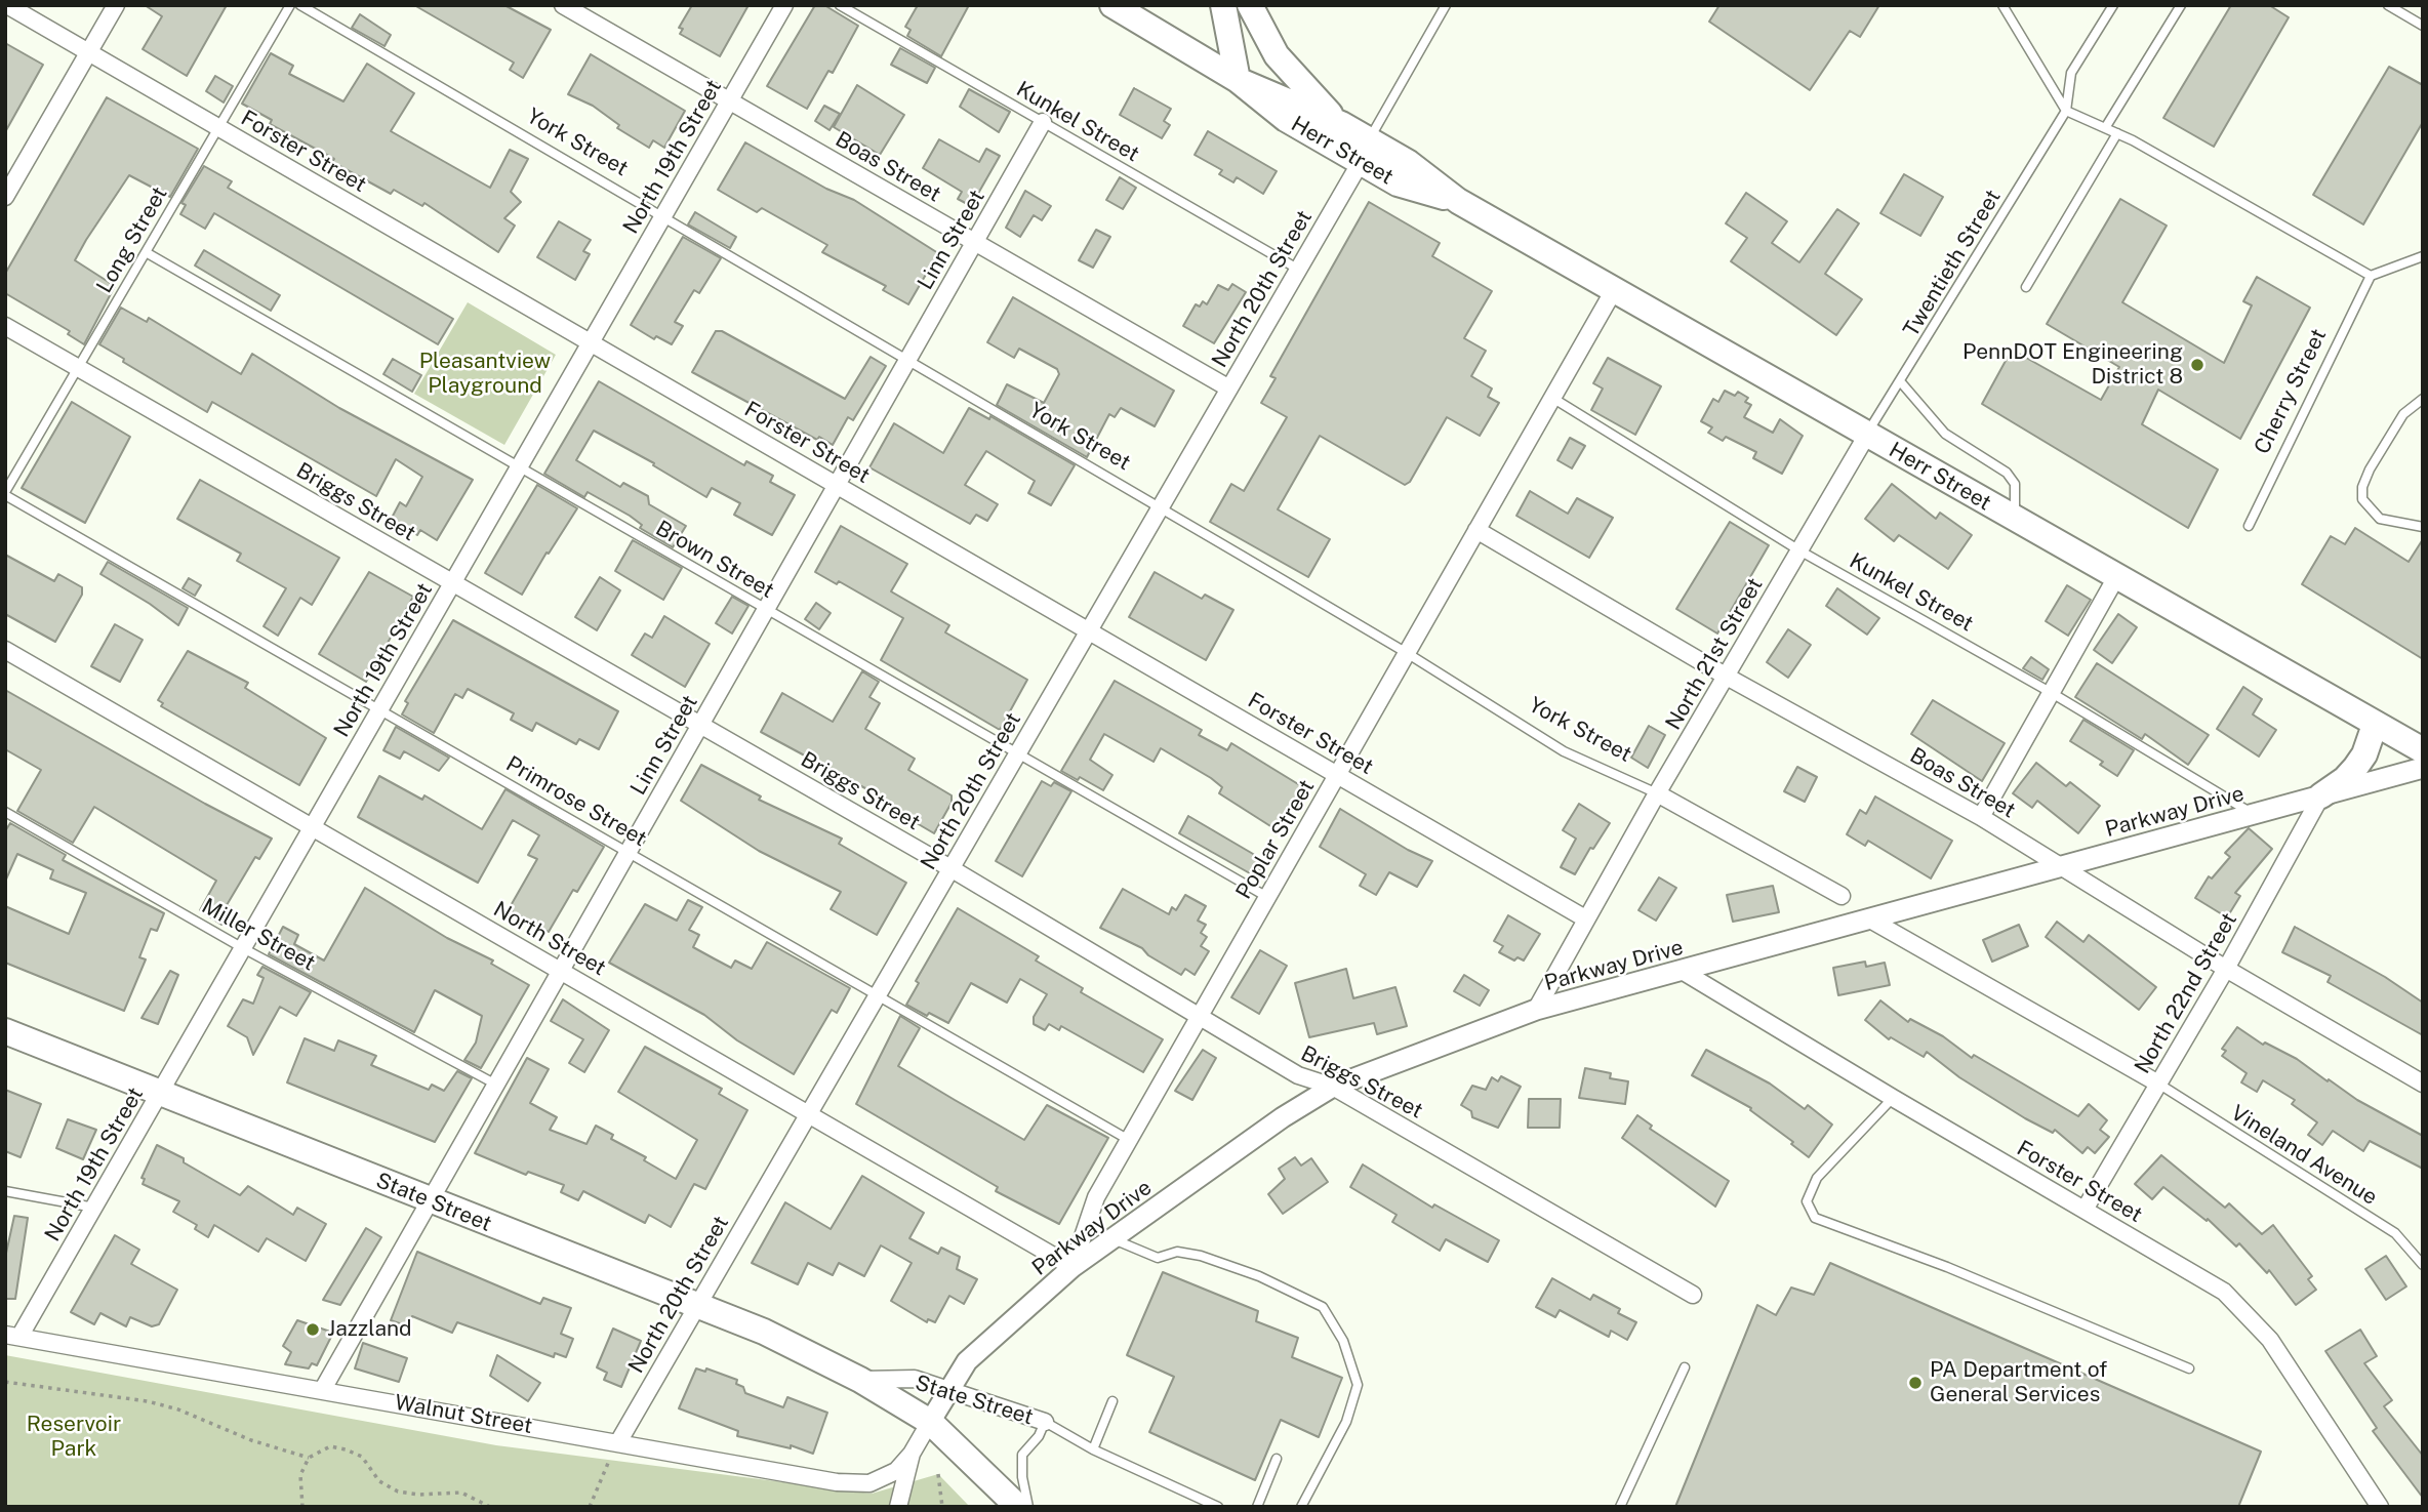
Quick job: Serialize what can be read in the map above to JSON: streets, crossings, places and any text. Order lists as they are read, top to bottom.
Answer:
{
  "streets": {
    "main road": ["Herr Street", "State Street"],
    "street": [
      "York Street",
      "Forster Street",
      "North 19th Street",
      "Boas Street",
      "Linn Street",
      "North 20th Street",
      "Briggs Street",
      "North 21st Street",
      "Parkway Drive",
      "Poplar Street",
      "North Street",
      "North 22nd Street",
      "Walnut Street"
    ],
    "lane": [
      "Kunkel Street",
      "Long Street",
      "Twentieth Street",
      "Cherry Street",
      "Brown Street",
      "Primrose Street",
      "Miller Street",
      "Vineland Avenue"
    ]
  },
  "crossings": [
    ["Kunkel Street", "Linn Street"],
    ["Kunkel Street", "North 20th Street"],
    ["Kunkel Street", "North 21st Street"],
    ["Kunkel Street", "Parkway Drive"],
    ["Kunkel Street", "Poplar Street"],
    ["York Street", "North 19th Street"],
    ["York Street", "Linn Street"],
    ["York Street", "North 20th Street"],
    ["York Street", "North 21st Street"],
    ["York Street", "Poplar Street"],
    ["Herr Street", "Twentieth Street"],
    ["Herr Street", "North 20th Street"],
    ["Herr Street", "North 21st Street"],
    ["Herr Street", "Poplar Street"],
    ["Forster Street", "North 19th Street"],
    ["Forster Street", "Long Street"],
    ["Forster Street", "Linn Street"],
    ["Forster Street", "North 20th Street"],
    ["Forster Street", "North 21st Street"],
    ["Forster Street", "Parkway Drive"],
    ["Forster Street", "Poplar Street"],
    ["Forster Street", "North 22nd Street"],
    ["North 19th Street", "Boas Street"],
    ["North 19th Street", "Briggs Street"],
    ["North 19th Street", "Brown Street"],
    ["North 19th Street", "Primrose Street"],
    ["North 19th Street", "Miller Street"],
    ["North 19th Street", "North Street"],
    ["North 19th Street", "State Street"],
    ["North 19th Street", "Walnut Street"],
    ["Boas Street", "Linn Street"],
    ["Boas Street", "North 20th Street"],
    ["Boas Street", "North 21st Street"],
    ["Boas Street", "Parkway Drive"],
    ["Boas Street", "Poplar Street"],
    ["Boas Street", "North 22nd Street"],
    ["Long Street", "Briggs Street"],
    ["Long Street", "Brown Street"],
    ["Long Street", "Primrose Street"],
    ["Linn Street", "Briggs Street"],
    ["Linn Street", "Brown Street"],
    ["Linn Street", "Primrose Street"],
    ["Linn Street", "Miller Street"],
    ["Linn Street", "North Street"],
    ["Linn Street", "State Street"],
    ["Linn Street", "Walnut Street"],
    ["Twentieth Street", "North 21st Street"],
    ["North 20th Street", "Briggs Street"],
    ["North 20th Street", "Brown Street"],
    ["North 20th Street", "Primrose Street"],
    ["North 20th Street", "North Street"],
    ["North 20th Street", "State Street"],
    ["North 20th Street", "Walnut Street"],
    ["Briggs Street", "Parkway Drive"],
    ["Briggs Street", "Poplar Street"],
    ["Brown Street", "Poplar Street"],
    ["North 21st Street", "Parkway Drive"],
    ["Primrose Street", "Poplar Street"],
    ["Parkway Drive", "Poplar Street"],
    ["Parkway Drive", "North Street"],
    ["Parkway Drive", "North 22nd Street"],
    ["Parkway Drive", "State Street"],
    ["Poplar Street", "North Street"],
    ["North 22nd Street", "Vineland Avenue"]
  ],
  "parks": ["Pleasantview Playground", "Reservoir Park"],
  "places": ["PennDOT Engineering District 8", "Jazzland", "PA Department of General Services"]
}
